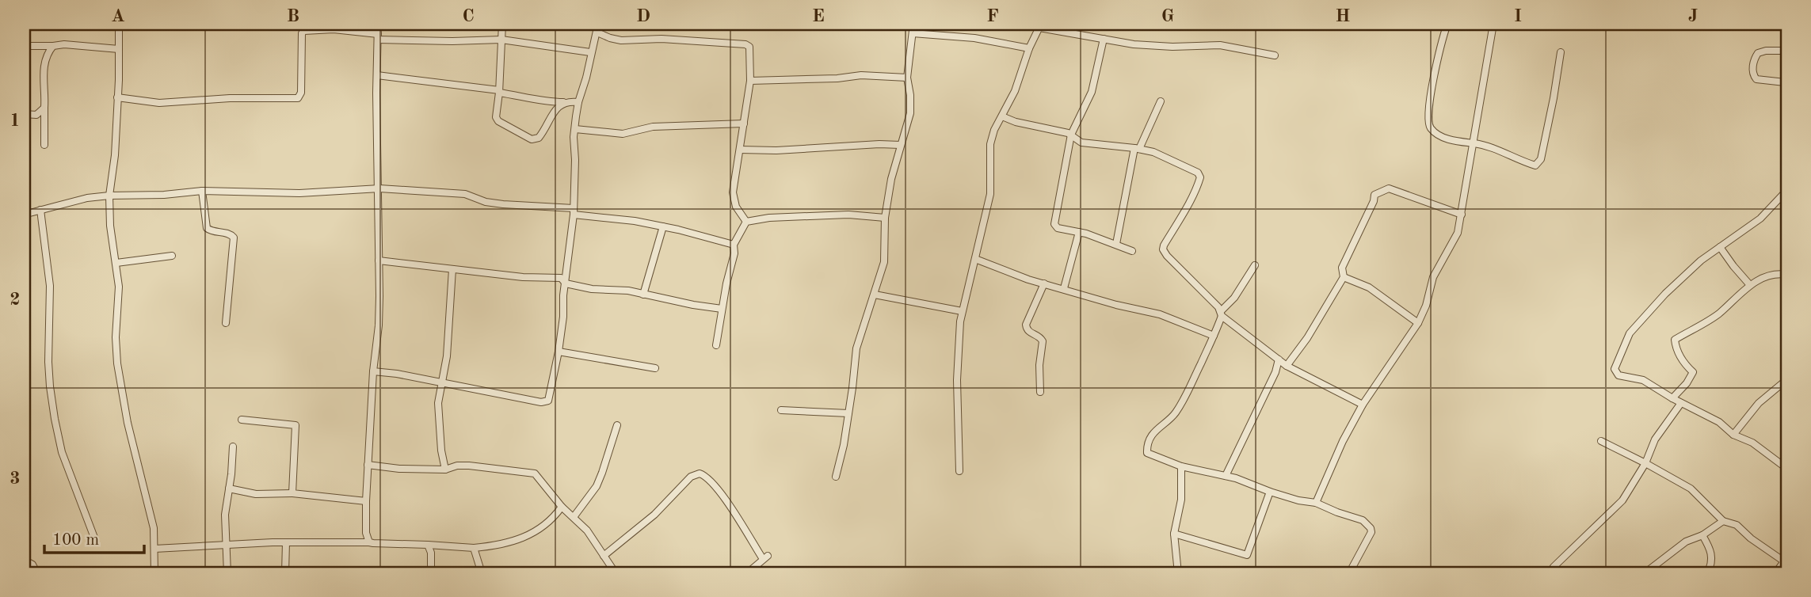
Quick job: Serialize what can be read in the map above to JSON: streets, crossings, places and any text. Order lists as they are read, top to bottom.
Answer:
{
  "scale_bar": "100 m",
  "grid": {
    "columns": [
      "A",
      "B",
      "C",
      "D",
      "E",
      "F",
      "G",
      "H",
      "I",
      "J"
    ],
    "rows": ["1", "2", "3"]
  }
}
